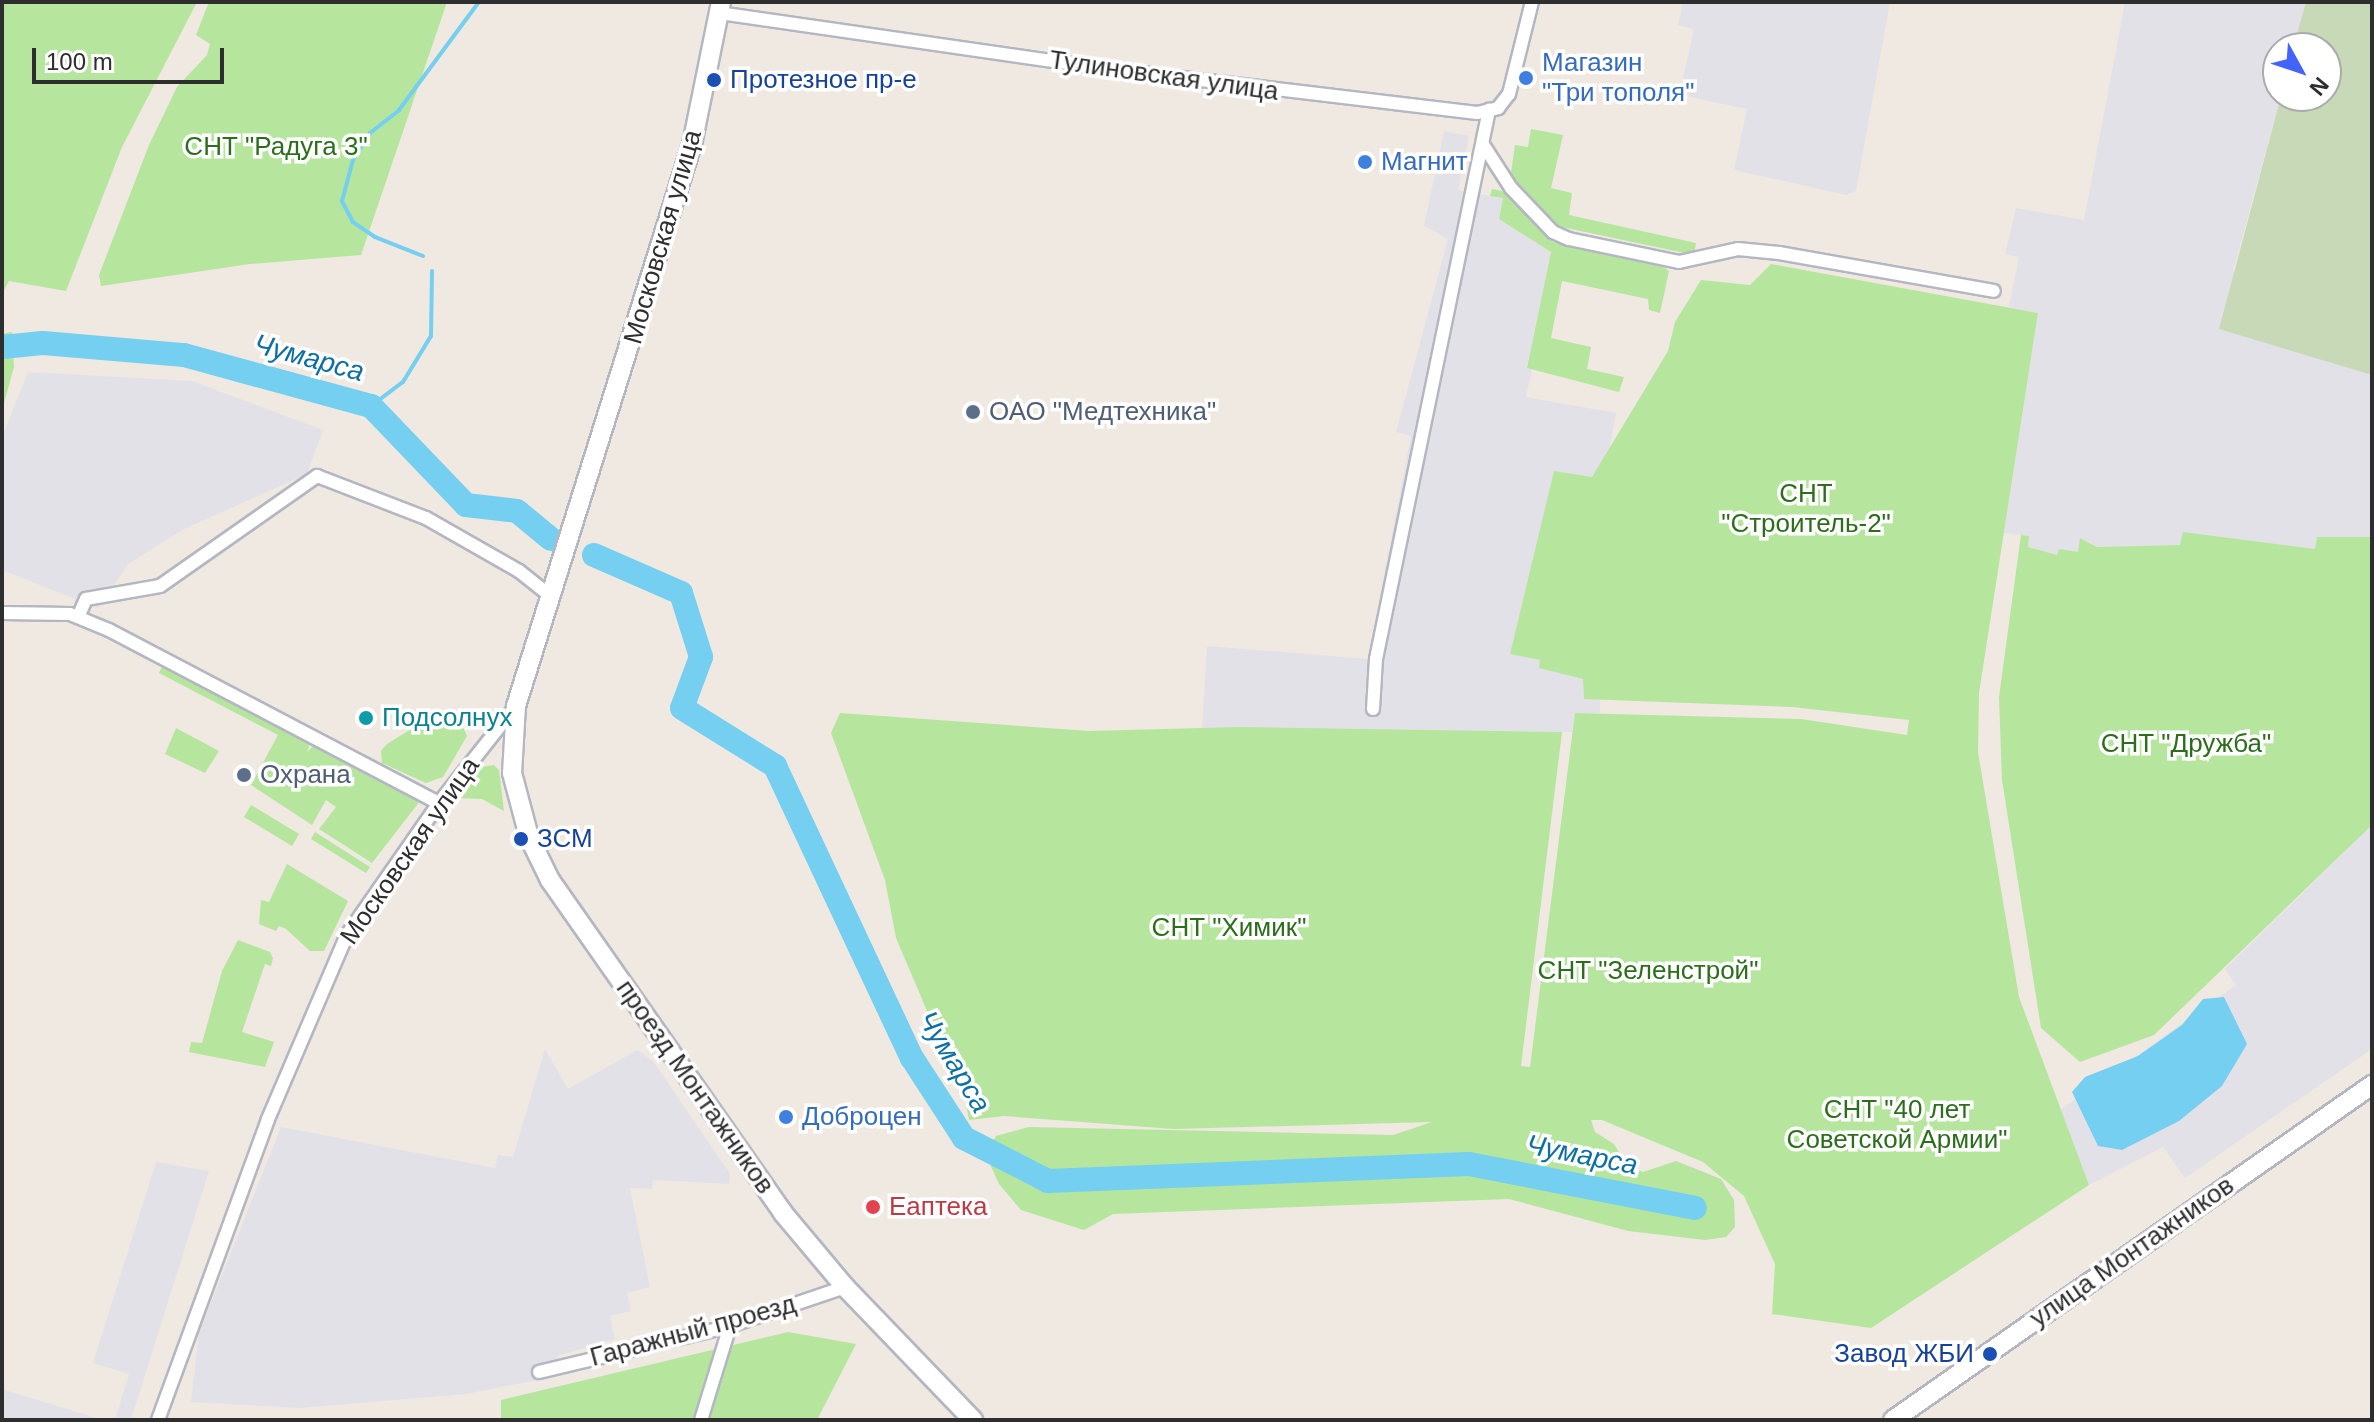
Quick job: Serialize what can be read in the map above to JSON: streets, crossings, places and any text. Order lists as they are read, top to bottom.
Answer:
{
  "streets": {
    "main road": ["Московская улица", "проезд Монтажников", "улица Монтажников"],
    "street": ["Тулиновская улица", "Гаражный проезд"]
  },
  "crossings": [
    ["Тулиновская улица", "Московская улица"],
    ["Московская улица", "проезд Монтажников"],
    ["проезд Монтажников", "Гаражный проезд"]
  ],
  "water": ["Чумарса"],
  "parks": [
    "СНТ \"Радуга 3\"",
    "СНТ \"Строитель-2\"",
    "СНТ \"Дружба\"",
    "СНТ \"Химик\"",
    "СНТ \"Зеленстрой\"",
    "СНТ \"40 лет Советской Армии\""
  ],
  "places": [
    "Магазин \"Три тополя\"",
    "Протезное пр-е",
    "Магнит",
    "ОАО \"Медтехника\"",
    "Подсолнух",
    "Охрана",
    "ЗСМ",
    "Доброцен",
    "Еаптека",
    "Завод ЖБИ"
  ],
  "scale_bar": "100 m",
  "north": "bottom right"
}
